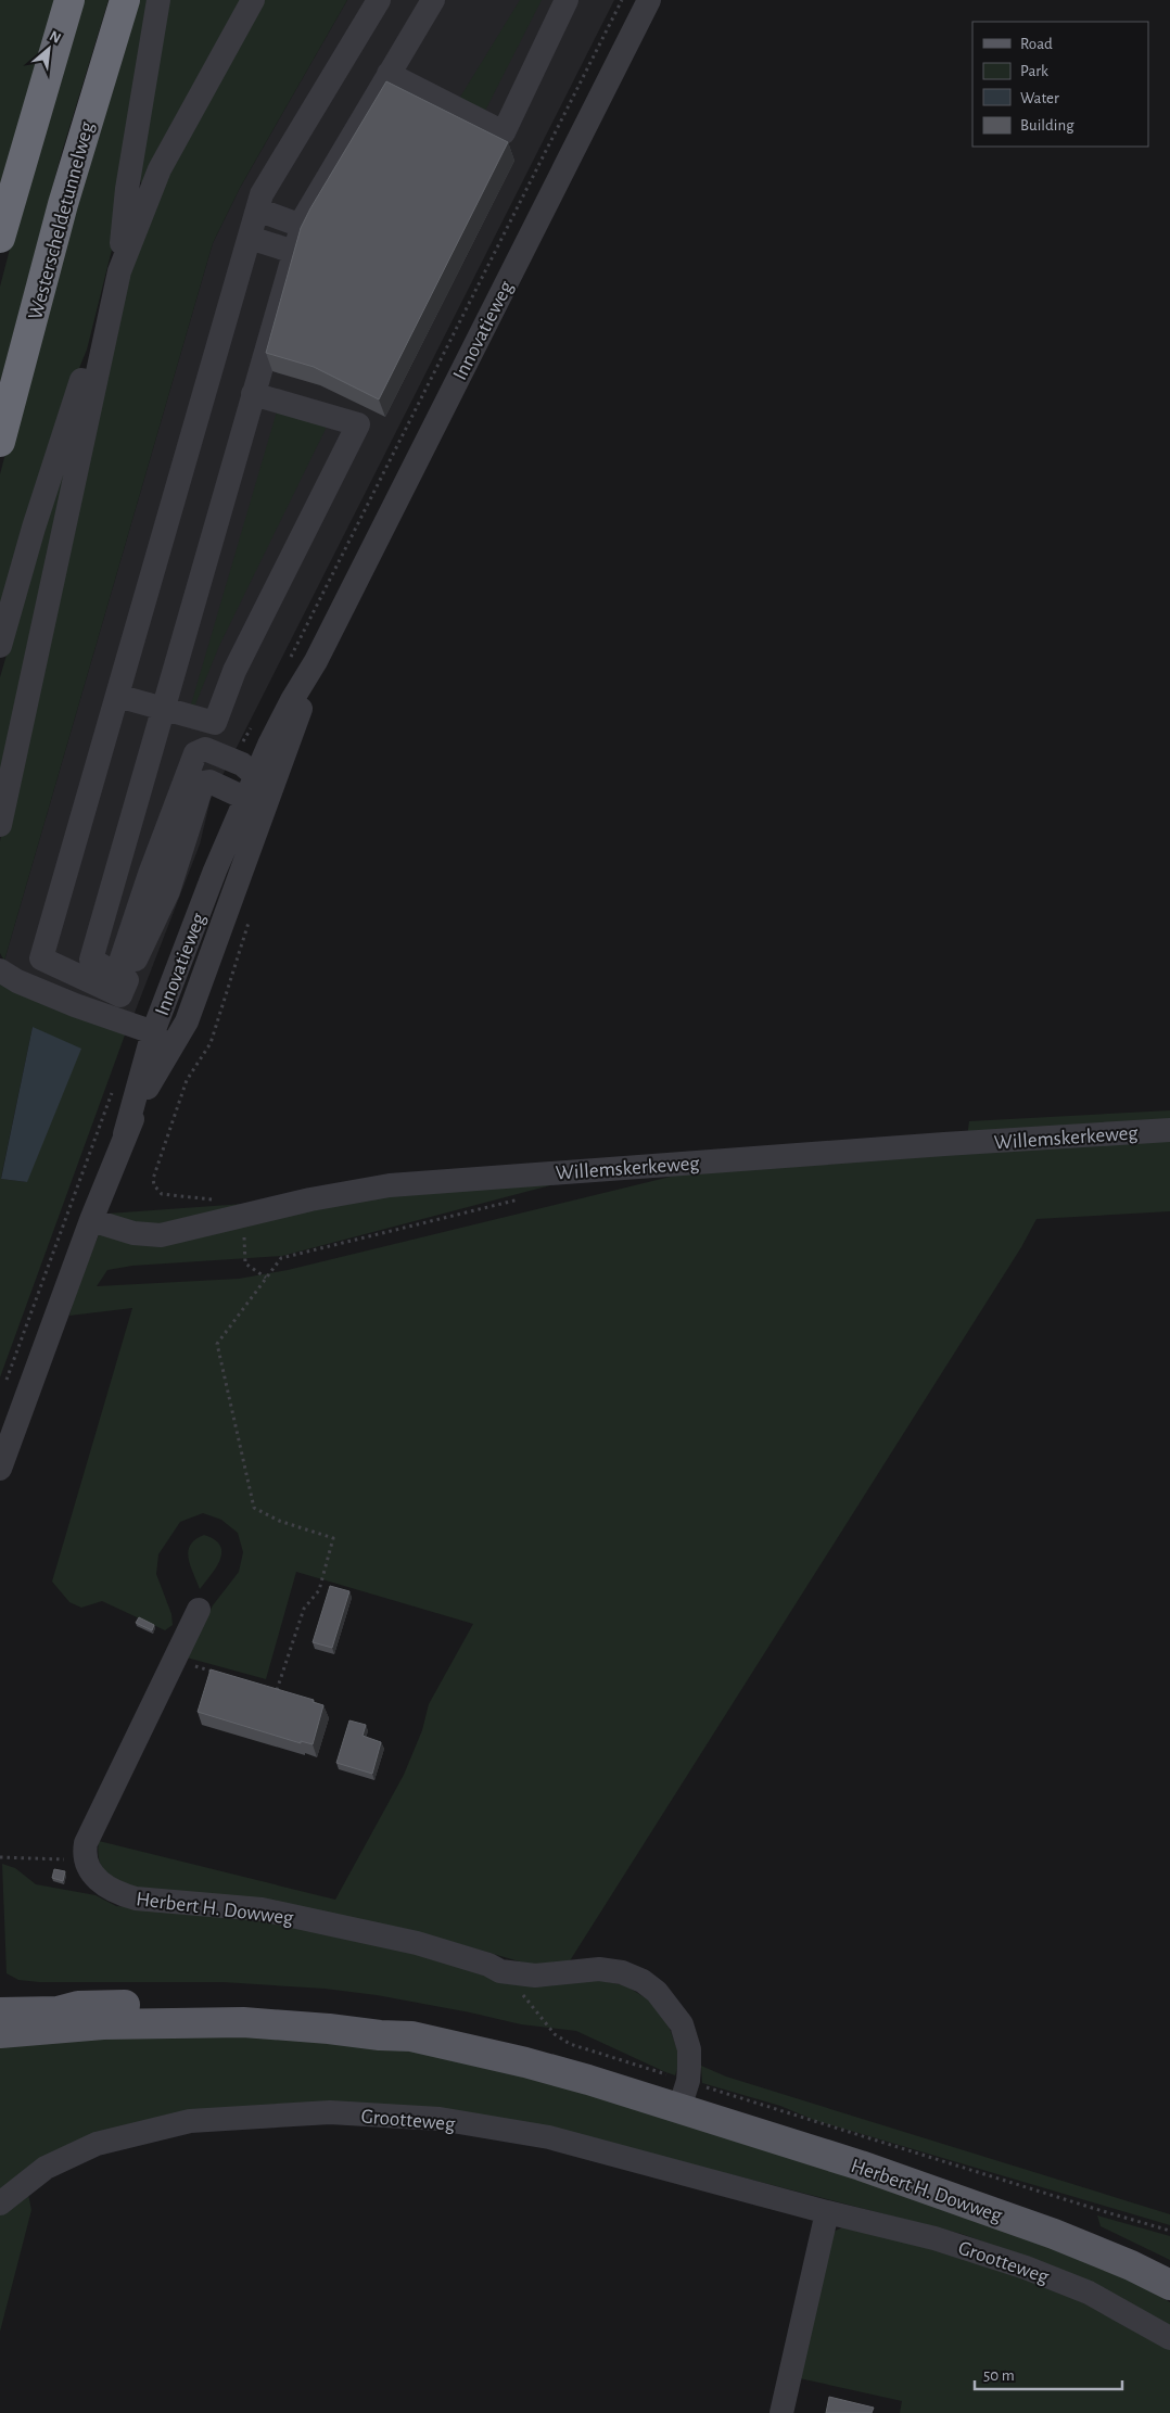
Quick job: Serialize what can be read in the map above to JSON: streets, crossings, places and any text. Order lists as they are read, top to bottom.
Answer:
{
  "streets": {
    "highway": ["Westerscheldetunnelweg"],
    "main road": ["Herbert H. Dowweg"],
    "street": ["Innovatieweg", "Willemskerkeweg", "Grootteweg"]
  },
  "crossings": [
    ["Innovatieweg", "Willemskerkeweg"]
  ],
  "legend": [
    "Road",
    "Park",
    "Water",
    "Building"
  ],
  "scale_bar": "50 m",
  "north": "top right"
}
